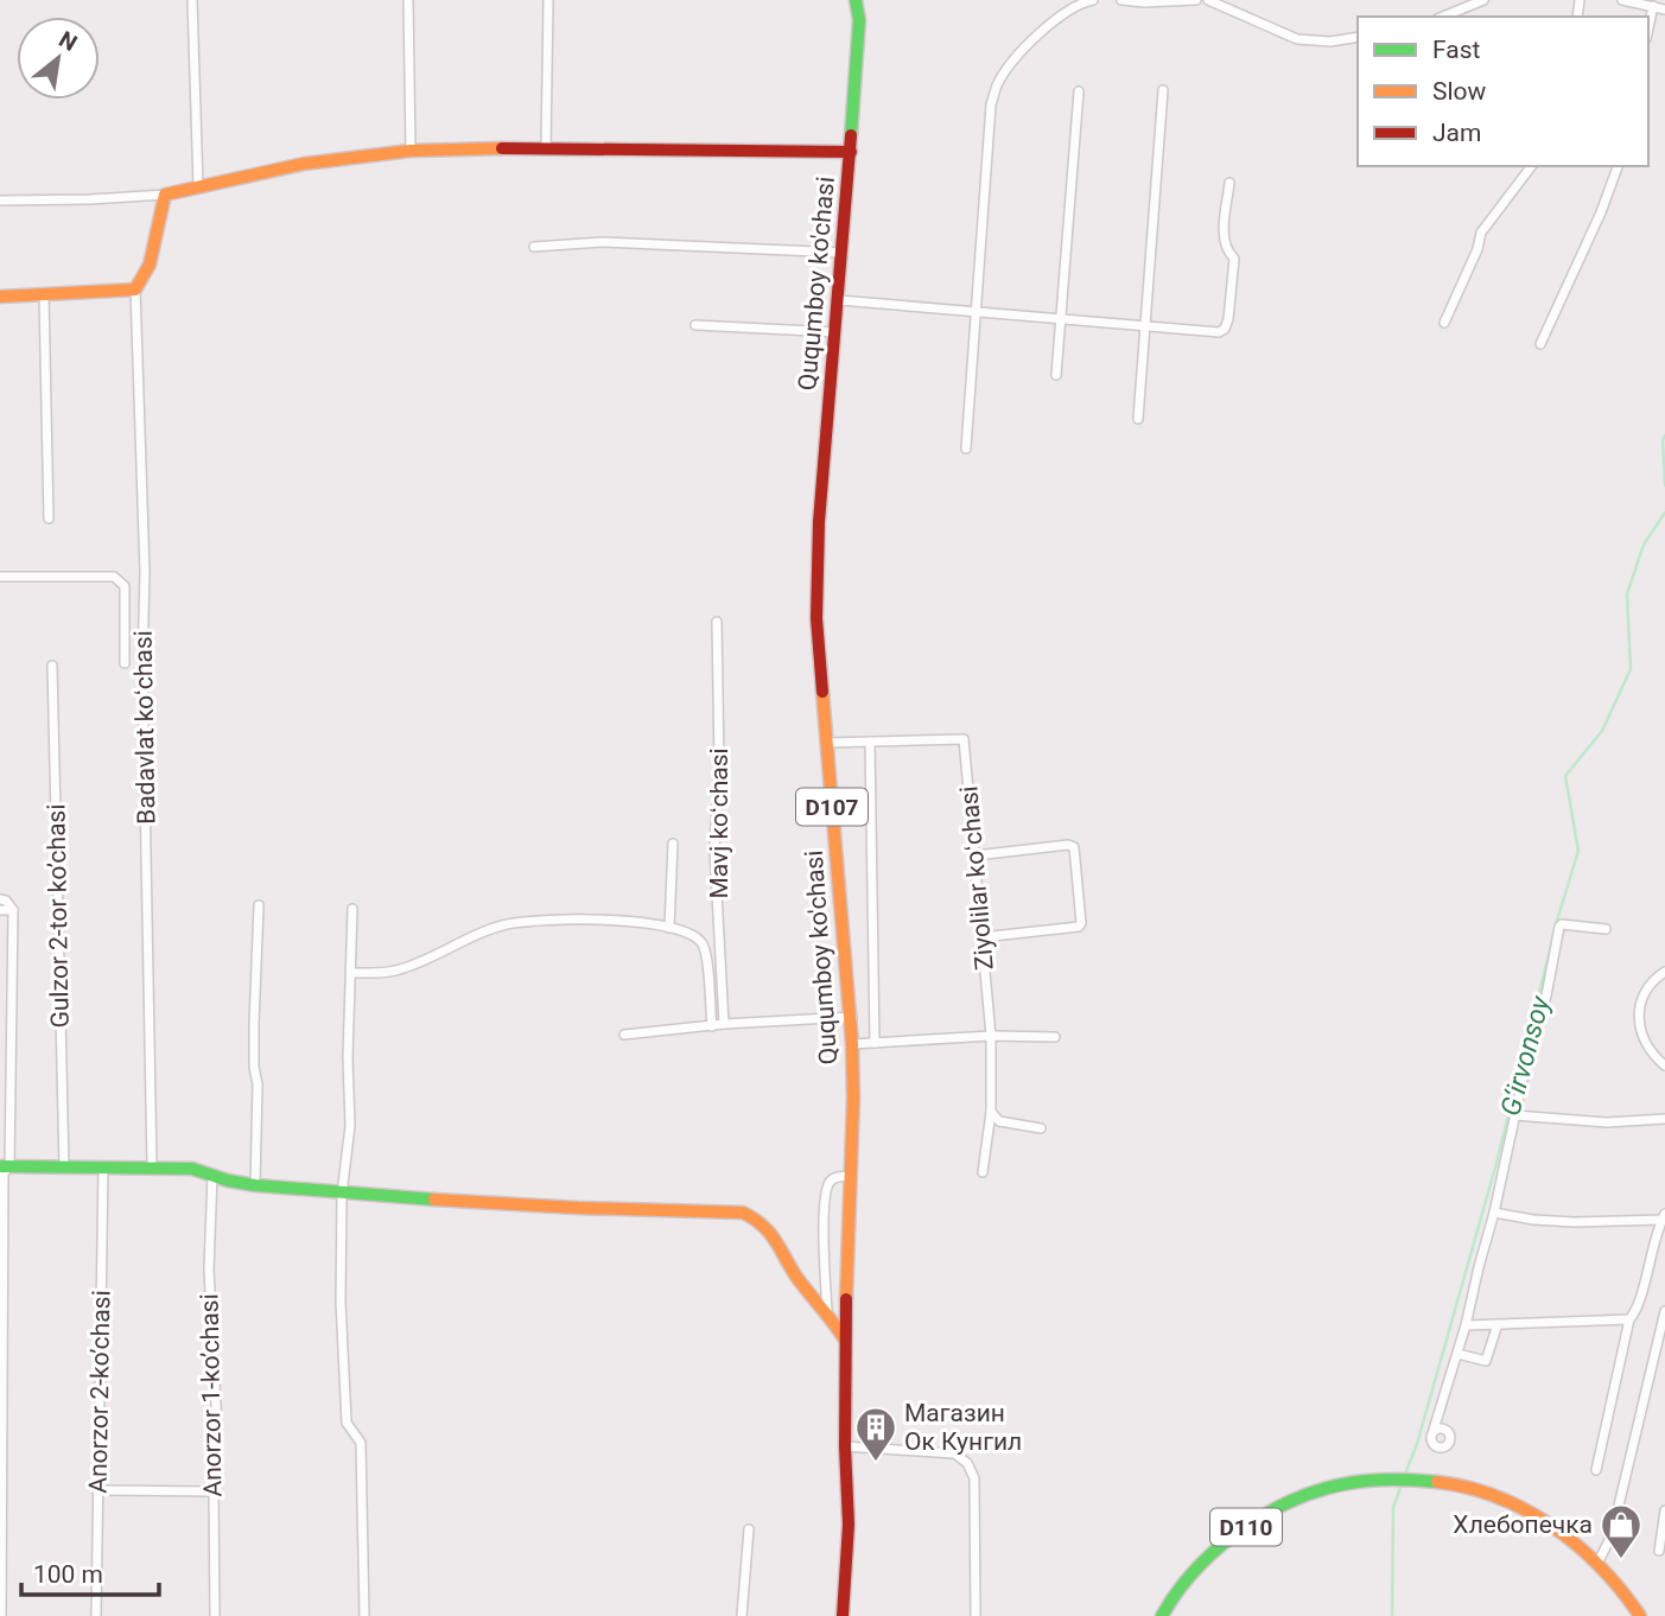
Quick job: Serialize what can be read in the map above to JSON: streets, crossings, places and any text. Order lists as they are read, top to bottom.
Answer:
{
  "streets": {
    "main road": ["Ququmboy ko'chasi", "D107", "D110"],
    "street": [
      "Badavlat koʻchasi",
      "Mavj koʻchasi",
      "Ziyolilar koʻchasi",
      "Gulzor 2-tor koʼchasi",
      "Аnorzor 2-koʼchasi",
      "Аnorzor 1-koʼchasi"
    ]
  },
  "water": ["G‘irvonsoy"],
  "places": {
    "building": ["Магазин Ок Кунгил"],
    "shop": ["Хлебопечка"]
  },
  "legend": ["Fast", "Slow", "Jam"],
  "scale_bar": "100 m",
  "north": "top right"
}
